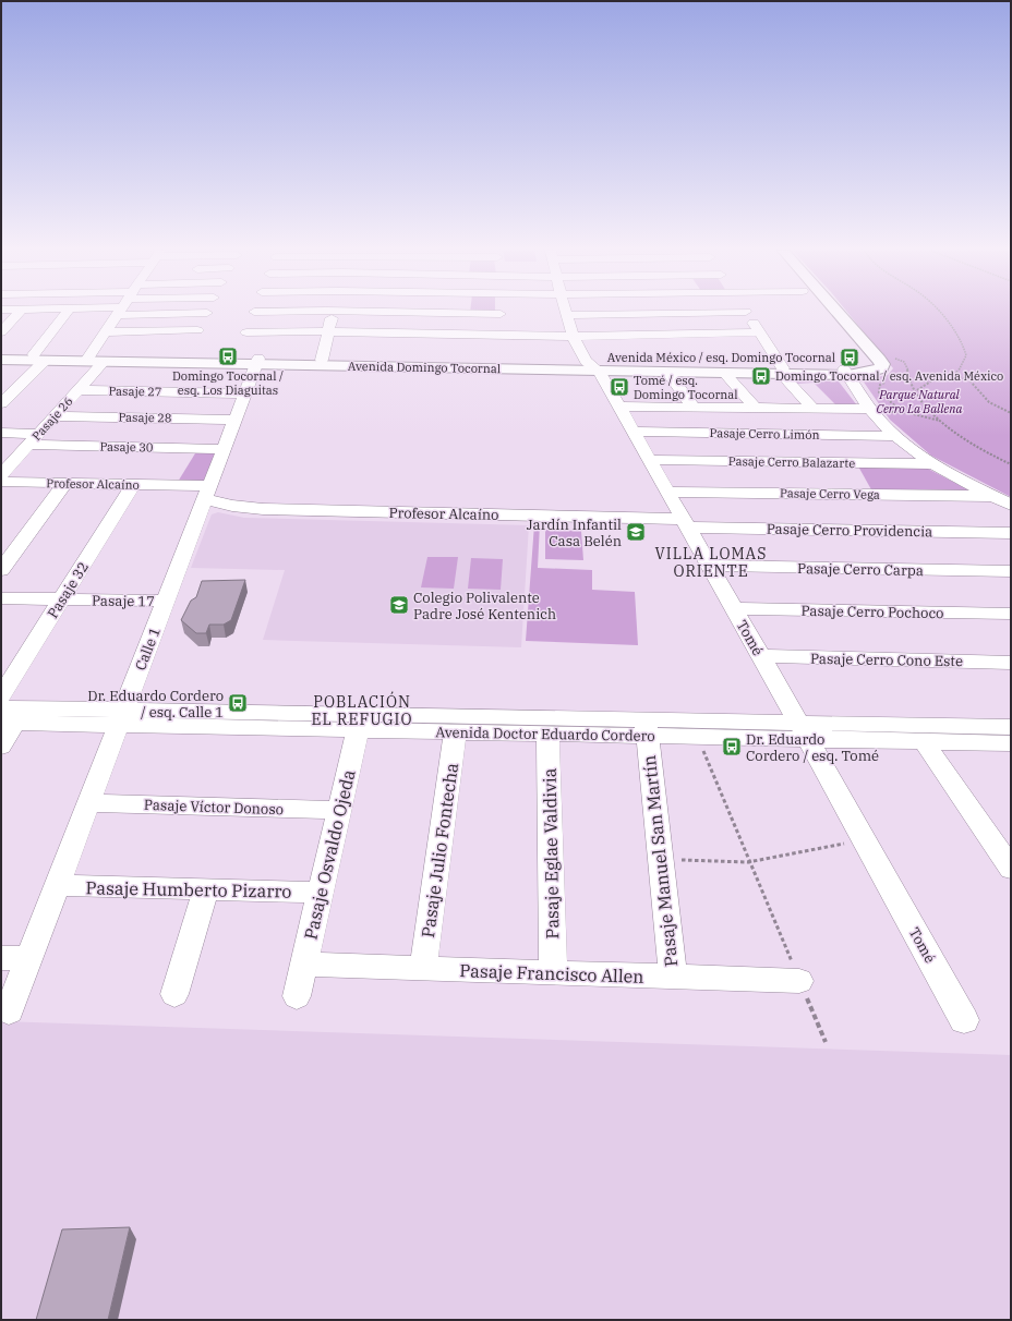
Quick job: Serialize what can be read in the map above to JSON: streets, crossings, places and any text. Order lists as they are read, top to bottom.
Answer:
{
  "streets": {
    "main road": ["Avenida Domingo Tocornal"],
    "street": [
      "Pasaje 27",
      "Pasaje 28",
      "Pasaje 26",
      "Pasaje Cerro Limón",
      "Pasaje 30",
      "Pasaje Cerro Balazarte",
      "Profesor Alcaíno",
      "Pasaje Cerro Vega",
      "Pasaje Cerro Providencia",
      "Pasaje Cerro Carpa",
      "Pasaje 32",
      "Pasaje 17",
      "Pasaje Cerro Pochoco",
      "Tomé",
      "Calle 1",
      "Pasaje Cerro Cono Este",
      "Avenida Doctor Eduardo Cordero",
      "Pasaje Víctor Donoso",
      "Pasaje Julio Fontecha",
      "Pasaje Eglae Valdivia",
      "Pasaje Osvaldo Ojeda",
      "Pasaje Manuel San Martín",
      "Pasaje Humberto Pizarro",
      "Pasaje Francisco Allen"
    ]
  },
  "crossings": [
    ["Avenida Domingo Tocornal", "Pasaje 26"],
    ["Avenida Domingo Tocornal", "Tomé"],
    ["Avenida Domingo Tocornal", "Calle 1"],
    ["Pasaje 27", "Pasaje 26"],
    ["Pasaje 27", "Calle 1"],
    ["Pasaje 28", "Pasaje 26"],
    ["Pasaje 28", "Calle 1"],
    ["Pasaje 26", "Pasaje 30"],
    ["Pasaje Cerro Limón", "Tomé"],
    ["Pasaje 30", "Calle 1"],
    ["Pasaje Cerro Balazarte", "Tomé"],
    ["Profesor Alcaíno", "Pasaje Cerro Providencia"],
    ["Profesor Alcaíno", "Pasaje 32"],
    ["Profesor Alcaíno", "Tomé"],
    ["Profesor Alcaíno", "Calle 1"],
    ["Pasaje Cerro Vega", "Tomé"],
    ["Pasaje Cerro Providencia", "Tomé"],
    ["Pasaje Cerro Carpa", "Tomé"],
    ["Pasaje 32", "Pasaje 17"],
    ["Pasaje 17", "Calle 1"],
    ["Pasaje Cerro Pochoco", "Tomé"],
    ["Tomé", "Pasaje Cerro Cono Este"],
    ["Tomé", "Avenida Doctor Eduardo Cordero"],
    ["Calle 1", "Avenida Doctor Eduardo Cordero"],
    ["Calle 1", "Pasaje Víctor Donoso"],
    ["Calle 1", "Pasaje Humberto Pizarro"],
    ["Avenida Doctor Eduardo Cordero", "Pasaje Julio Fontecha"],
    ["Avenida Doctor Eduardo Cordero", "Pasaje Eglae Valdivia"],
    ["Avenida Doctor Eduardo Cordero", "Pasaje Osvaldo Ojeda"],
    ["Avenida Doctor Eduardo Cordero", "Pasaje Manuel San Martín"],
    ["Pasaje Víctor Donoso", "Pasaje Osvaldo Ojeda"],
    ["Pasaje Julio Fontecha", "Pasaje Francisco Allen"],
    ["Pasaje Eglae Valdivia", "Pasaje Francisco Allen"],
    ["Pasaje Osvaldo Ojeda", "Pasaje Humberto Pizarro"],
    ["Pasaje Osvaldo Ojeda", "Pasaje Francisco Allen"],
    ["Pasaje Manuel San Martín", "Pasaje Francisco Allen"]
  ],
  "districts": ["VILLA LOMAS ORIENTE", "POBLACIÓN EL REFUGIO"],
  "parks": ["Parque Natural Cerro La Ballena"],
  "places": {
    "bus stop": [
      "Domingo Tocornal / esq. Los Diaguitas",
      "Avenida México / esq. Domingo Tocornal",
      "Domingo Tocornal / esq. Avenida México",
      "Tomé / esq. Domingo Tocornal",
      "Dr. Eduardo Cordero / esq. Calle 1",
      "Dr. Eduardo Cordero / esq. Tomé"
    ],
    "school or university": ["Jardín Infantil Casa Belén", "Colegio Polivalente Padre José Kentenich"]
  }
}
